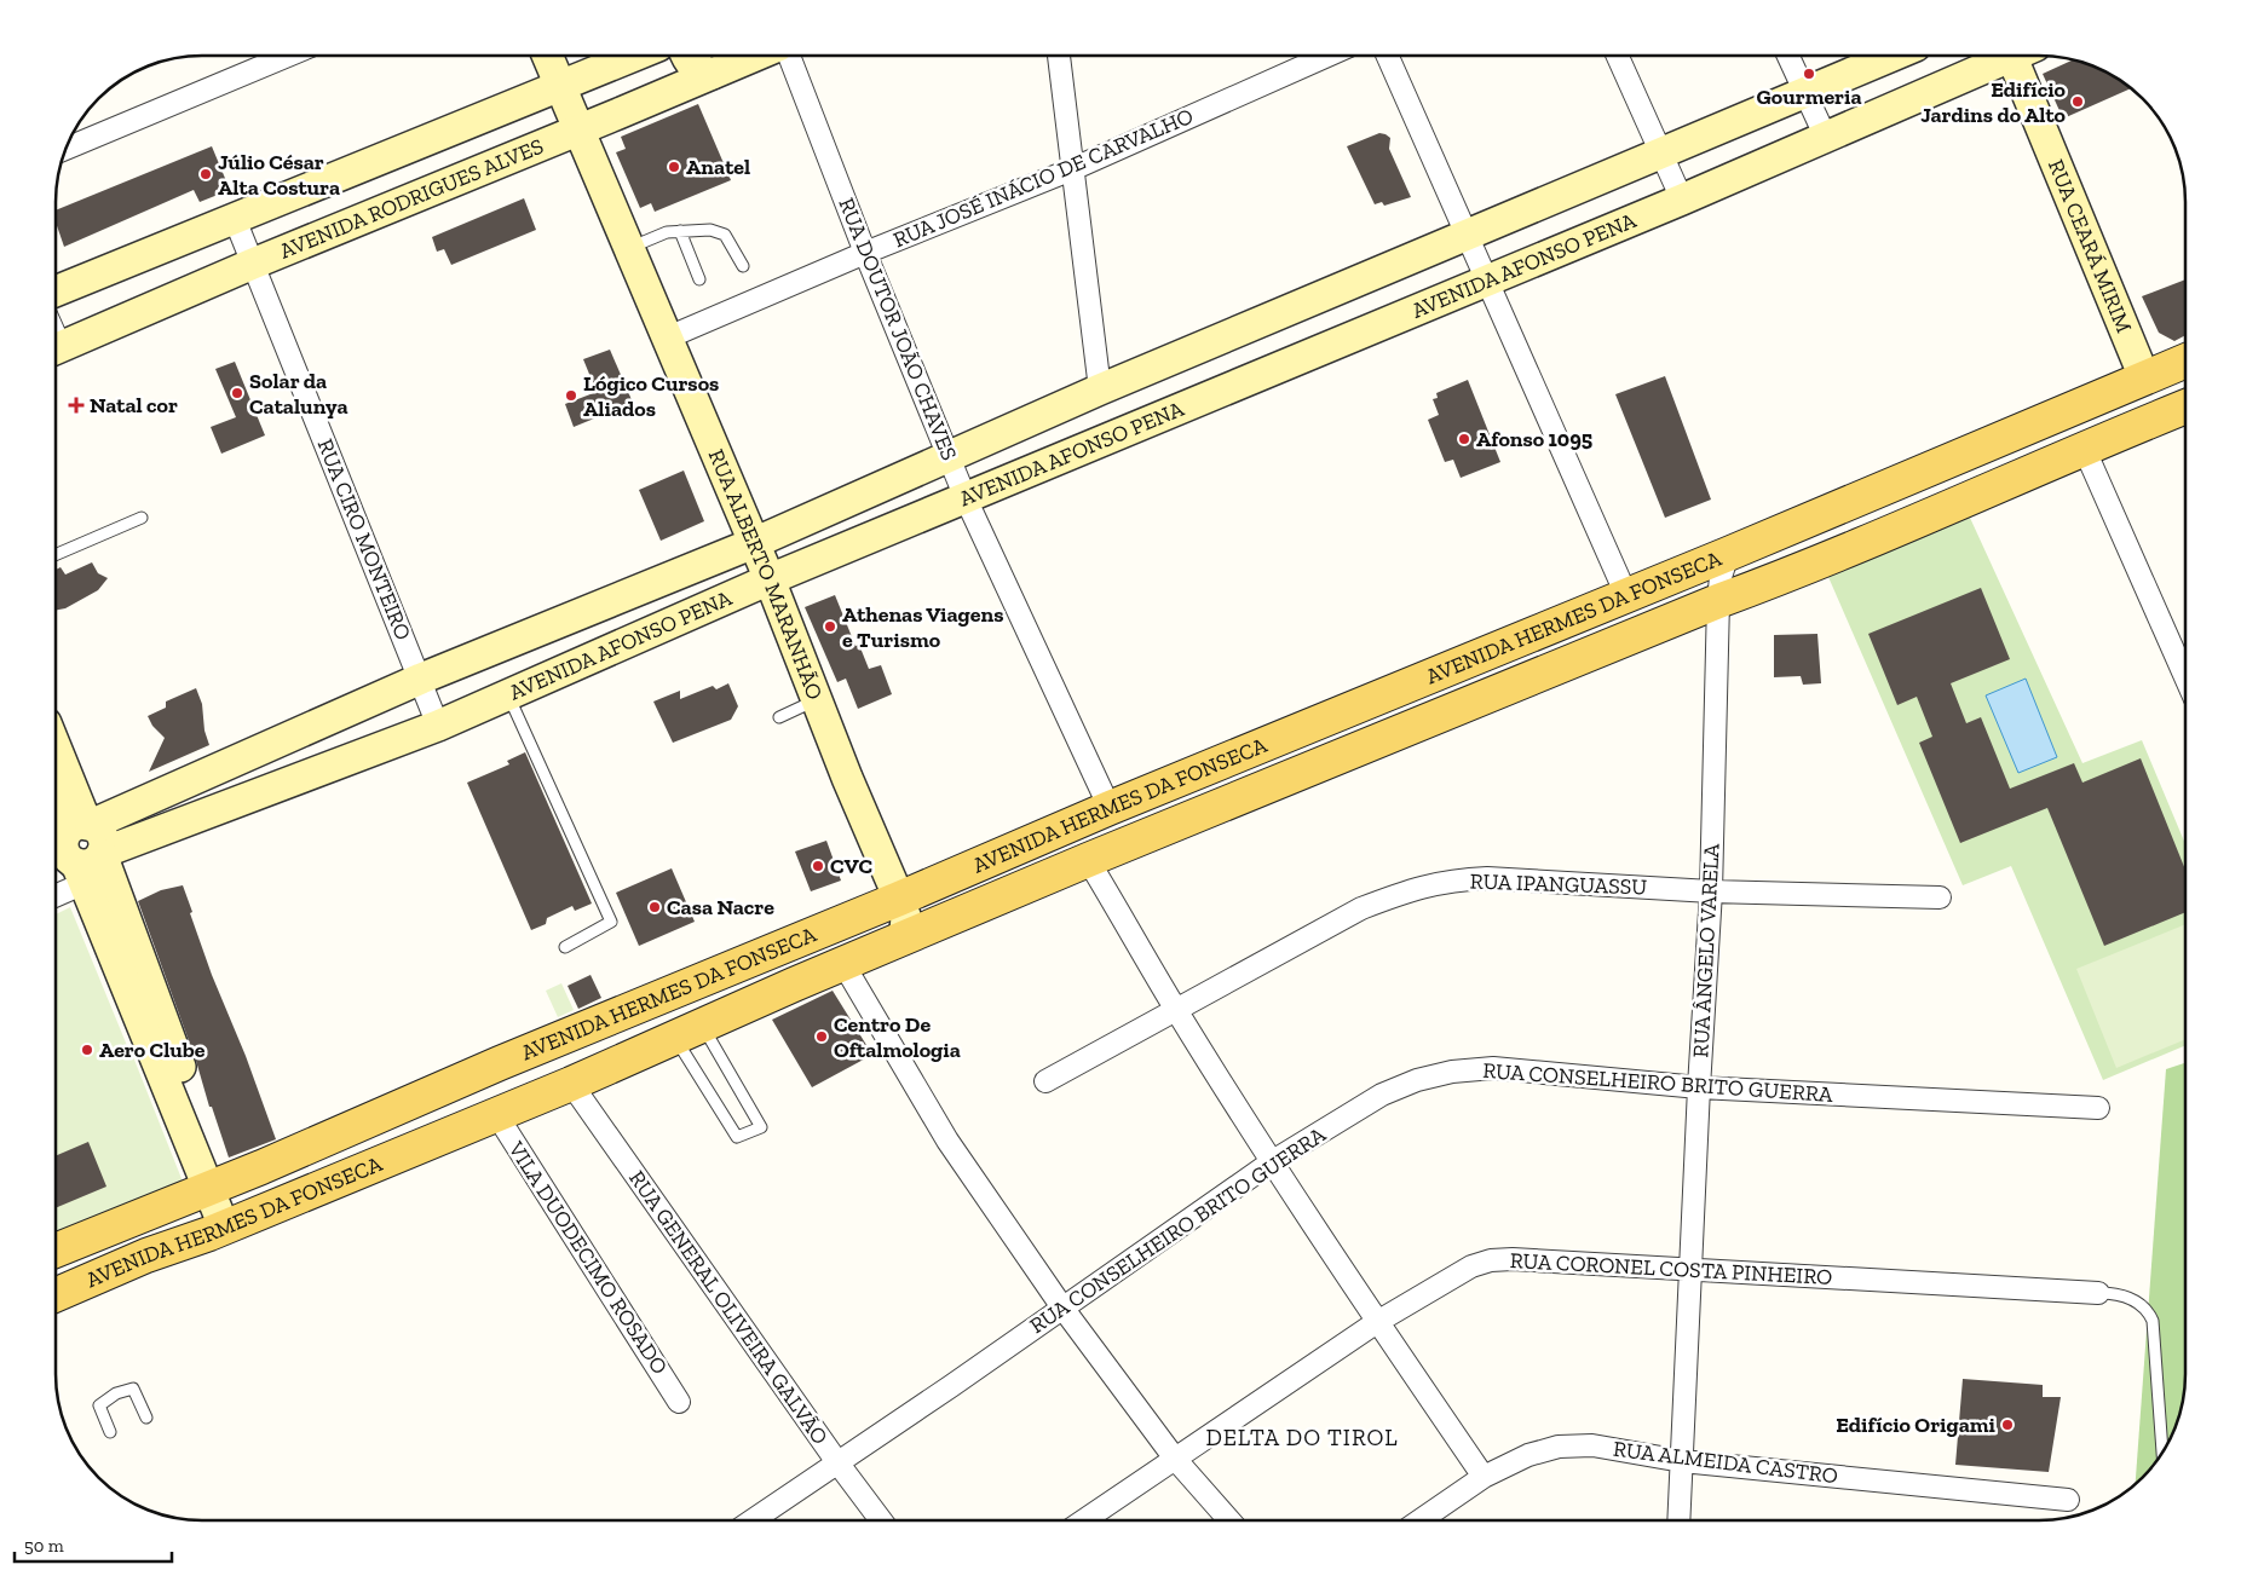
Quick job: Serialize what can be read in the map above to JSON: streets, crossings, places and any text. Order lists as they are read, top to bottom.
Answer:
{
  "streets": {
    "main road": [
      "AVENIDA RODRIGUES ALVES",
      "RUA CEARÁ MIRIM",
      "AVENIDA AFONSO PENA",
      "RUA ALBERTO MARANHÃO",
      "AVENIDA HERMES DA FONSECA"
    ],
    "street": [
      "RUA JOSÉ INÁCIO DE CARVALHO",
      "RUA DOUTOR JOÃO CHAVES",
      "RUA CIRO MONTEIRO",
      "RUA IPANGUASSU",
      "RUA ÂNGELO VARELA",
      "RUA CONSELHEIRO BRITO GUERRA",
      "VILA DUODECIMO ROSADO",
      "RUA CORONEL COSTA PINHEIRO",
      "RUA GENERAL OLIVEIRA GALVÃO",
      "RUA ALMEIDA CASTRO"
    ]
  },
  "crossings": [
    ["RUA JOSÉ INÁCIO DE CARVALHO", "RUA DOUTOR JOÃO CHAVES"],
    ["RUA JOSÉ INÁCIO DE CARVALHO", "RUA ALBERTO MARANHÃO"],
    ["AVENIDA RODRIGUES ALVES", "RUA CIRO MONTEIRO"],
    ["AVENIDA RODRIGUES ALVES", "RUA ALBERTO MARANHÃO"],
    ["RUA CEARÁ MIRIM", "AVENIDA HERMES DA FONSECA"],
    ["AVENIDA AFONSO PENA", "RUA DOUTOR JOÃO CHAVES"],
    ["AVENIDA AFONSO PENA", "RUA CIRO MONTEIRO"],
    ["AVENIDA AFONSO PENA", "RUA ALBERTO MARANHÃO"],
    ["RUA DOUTOR JOÃO CHAVES", "AVENIDA HERMES DA FONSECA"],
    ["RUA ALBERTO MARANHÃO", "AVENIDA HERMES DA FONSECA"],
    ["AVENIDA HERMES DA FONSECA", "RUA ÂNGELO VARELA"],
    ["AVENIDA HERMES DA FONSECA", "VILA DUODECIMO ROSADO"],
    ["AVENIDA HERMES DA FONSECA", "RUA GENERAL OLIVEIRA GALVÃO"],
    ["RUA IPANGUASSU", "RUA ÂNGELO VARELA"],
    ["RUA ÂNGELO VARELA", "RUA CONSELHEIRO BRITO GUERRA"],
    ["RUA ÂNGELO VARELA", "RUA CORONEL COSTA PINHEIRO"],
    ["RUA ÂNGELO VARELA", "RUA ALMEIDA CASTRO"],
    ["RUA CONSELHEIRO BRITO GUERRA", "RUA GENERAL OLIVEIRA GALVÃO"]
  ],
  "districts": ["DELTA DO TIROL"],
  "places": {
    "other": [
      "Gourmeria",
      "Edifício Jardins do Alto",
      "Anatel",
      "Júlio César Alta Costura",
      "Solar da Catalunya",
      "Lógico Cursos Aliados",
      "Afonso 1095",
      "Athenas Viagens e Turismo",
      "CVC",
      "Casa Nacre",
      "Centro De Oftalmologia",
      "Aero Clube",
      "Edifício Origami"
    ],
    "health": ["Natal cor"]
  },
  "scale_bar": "50 m"
}
